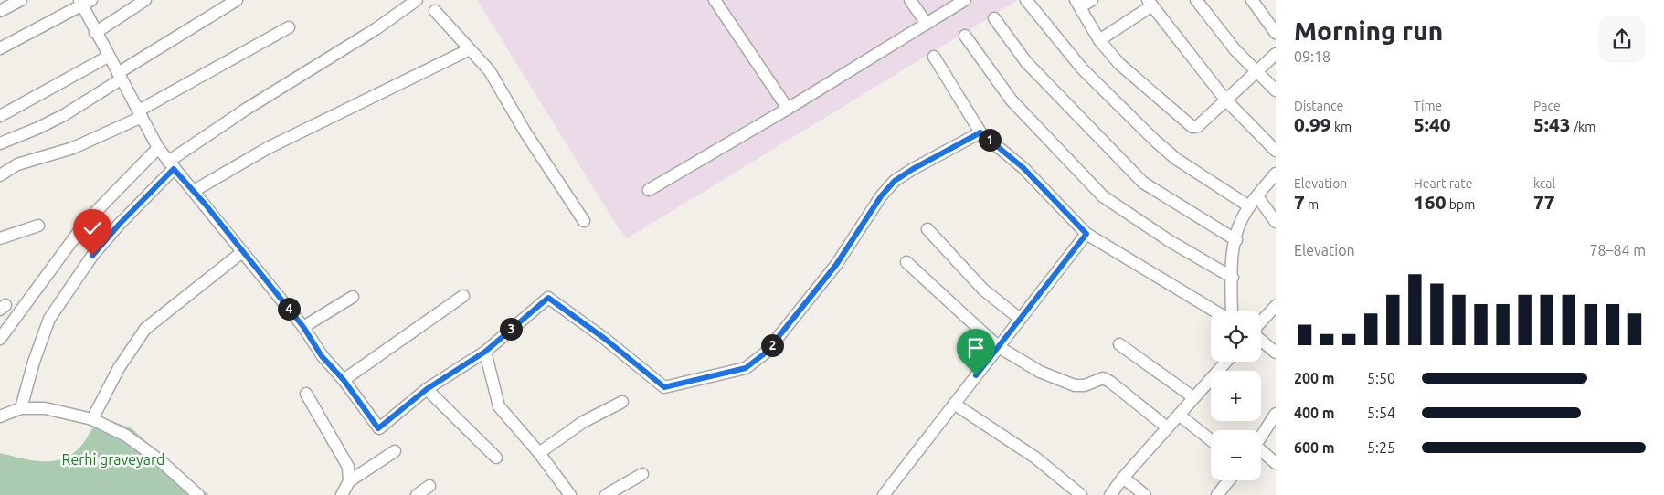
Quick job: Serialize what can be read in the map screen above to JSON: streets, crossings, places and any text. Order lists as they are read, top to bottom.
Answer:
{
  "parks": ["Rerhi graveyard"],
  "page": {
    "heading": ["Morning run", "09:18"],
    "stats": [
      ["Distance", "0.99 km"],
      ["Time", "5:40"],
      ["Pace", "5:43 /km"],
      ["Elevation", "7 m"],
      ["Heart rate", "160 bpm"],
      ["kcal", "77"]
    ],
    "pins": [
      "1",
      "4",
      "3",
      "2"
    ],
    "chart": ["Elevation", "78–84 m"],
    "map_buttons": ["+", "−"],
    "list": [
      {
        "name": "200 m",
        "note": "5:50"
      },
      {
        "name": "400 m",
        "note": "5:54"
      },
      {
        "name": "600 m",
        "note": "5:25"
      }
    ]
  }
}
